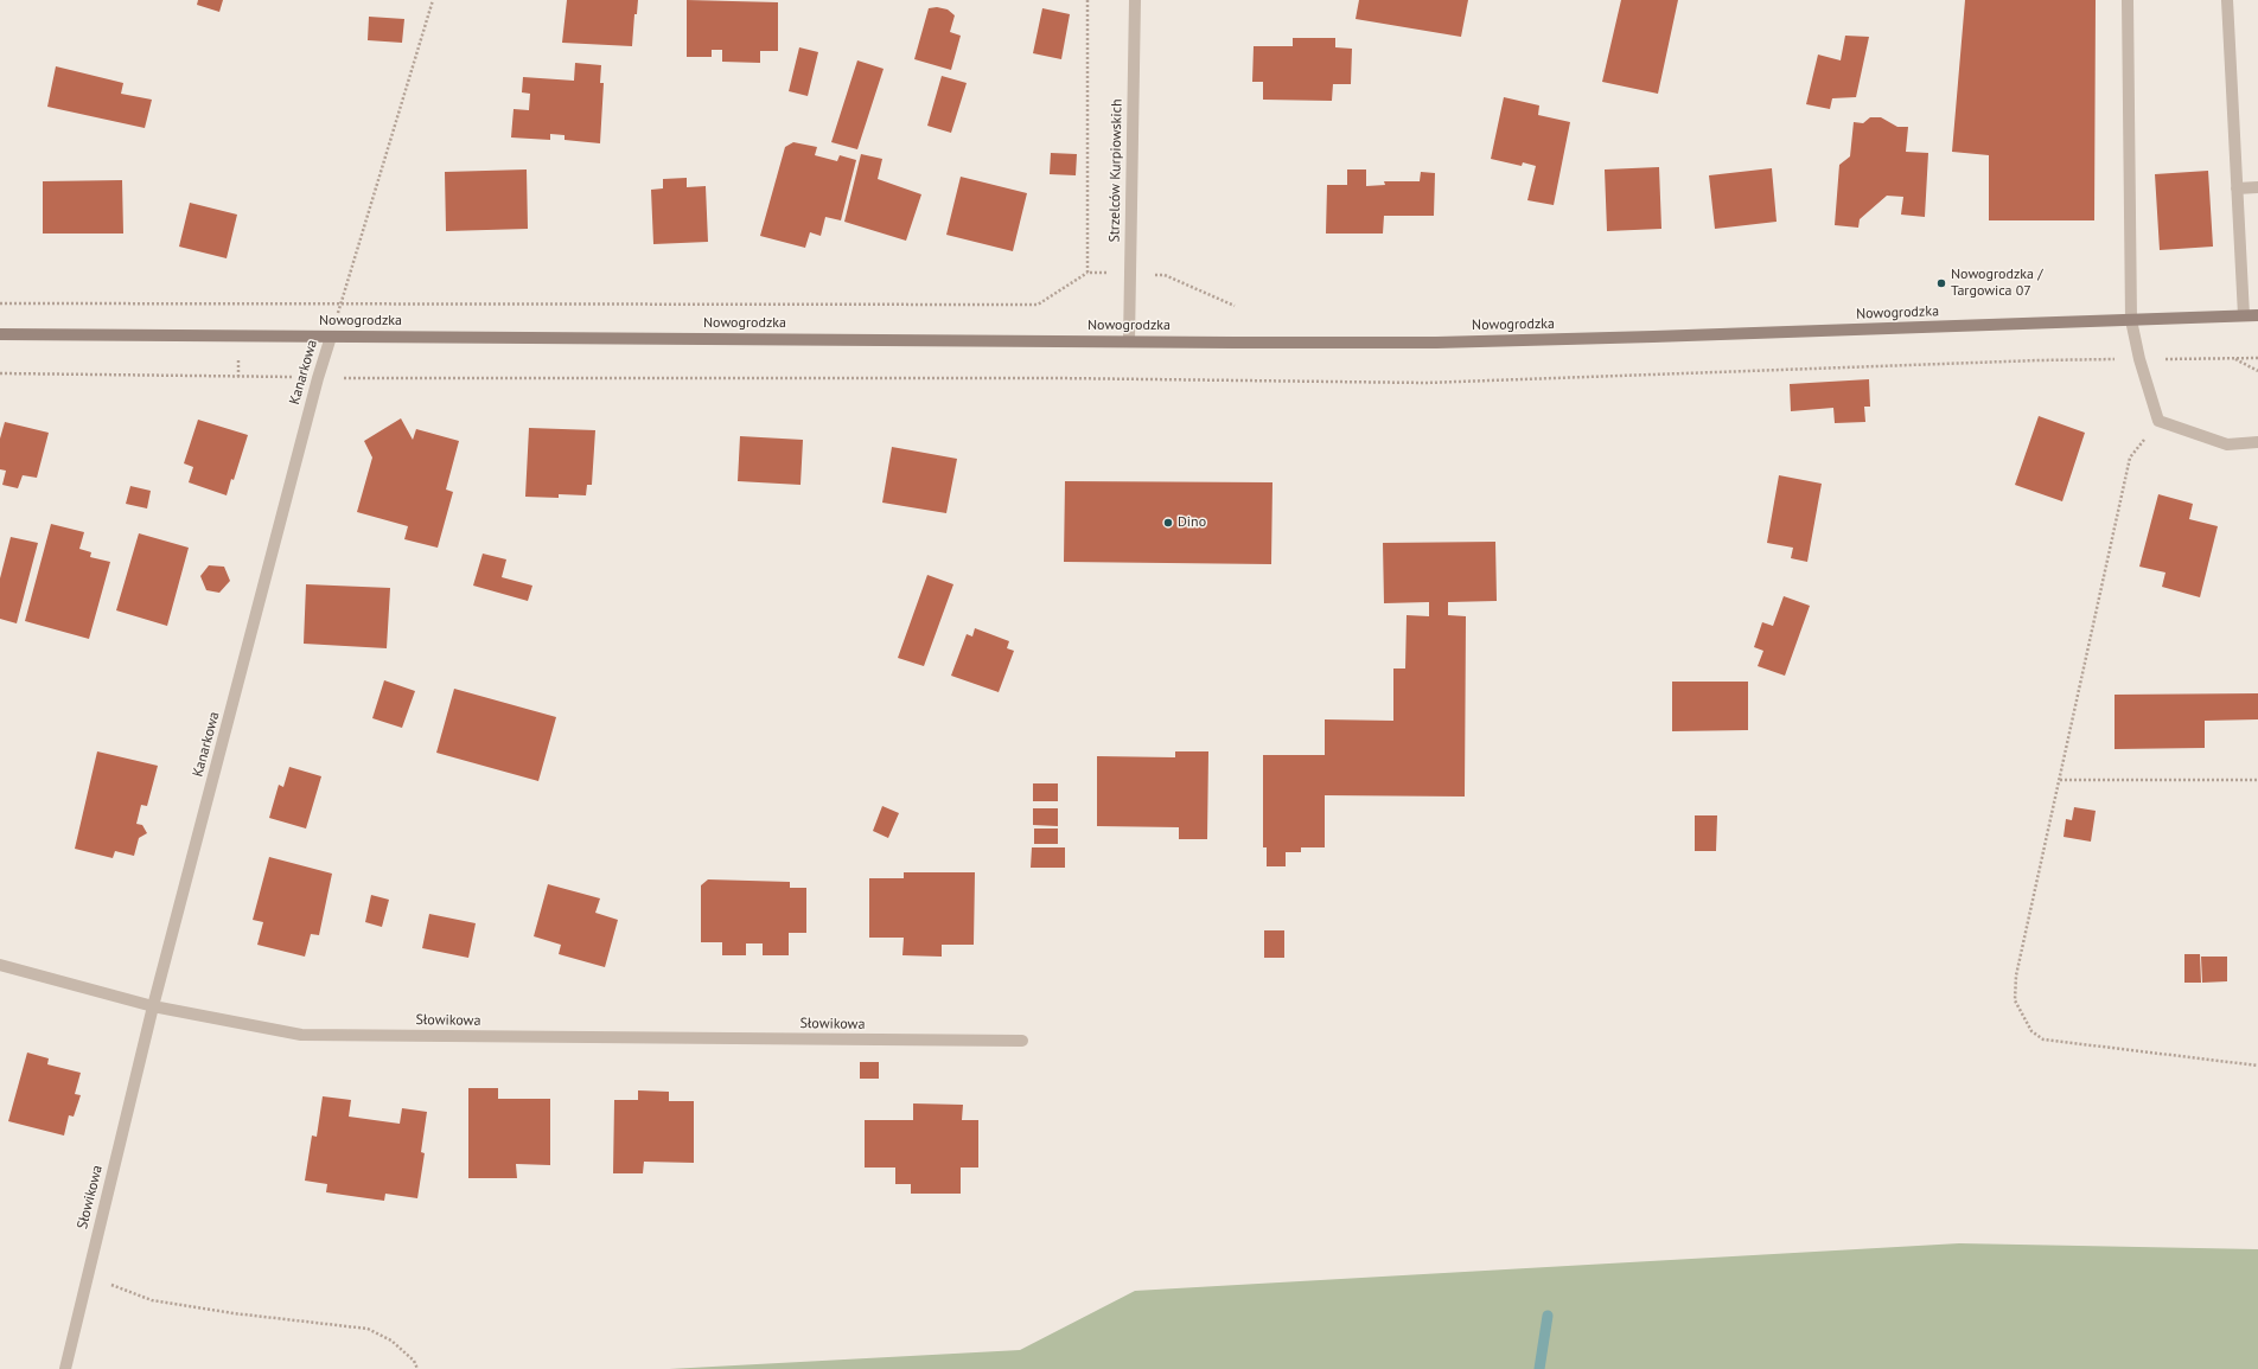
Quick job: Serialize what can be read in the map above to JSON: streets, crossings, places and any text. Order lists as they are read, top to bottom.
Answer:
{
  "streets": {
    "main road": ["Nowogrodzka"],
    "street": ["Strzelców Kurpiowskich", "Kanarkowa", "Słowikowa"]
  },
  "crossings": [
    ["Strzelców Kurpiowskich", "Nowogrodzka"],
    ["Nowogrodzka", "Kanarkowa"],
    ["Kanarkowa", "Słowikowa"]
  ],
  "places": ["Nowogrodzka / Targowica 07", "Dino"]
}
